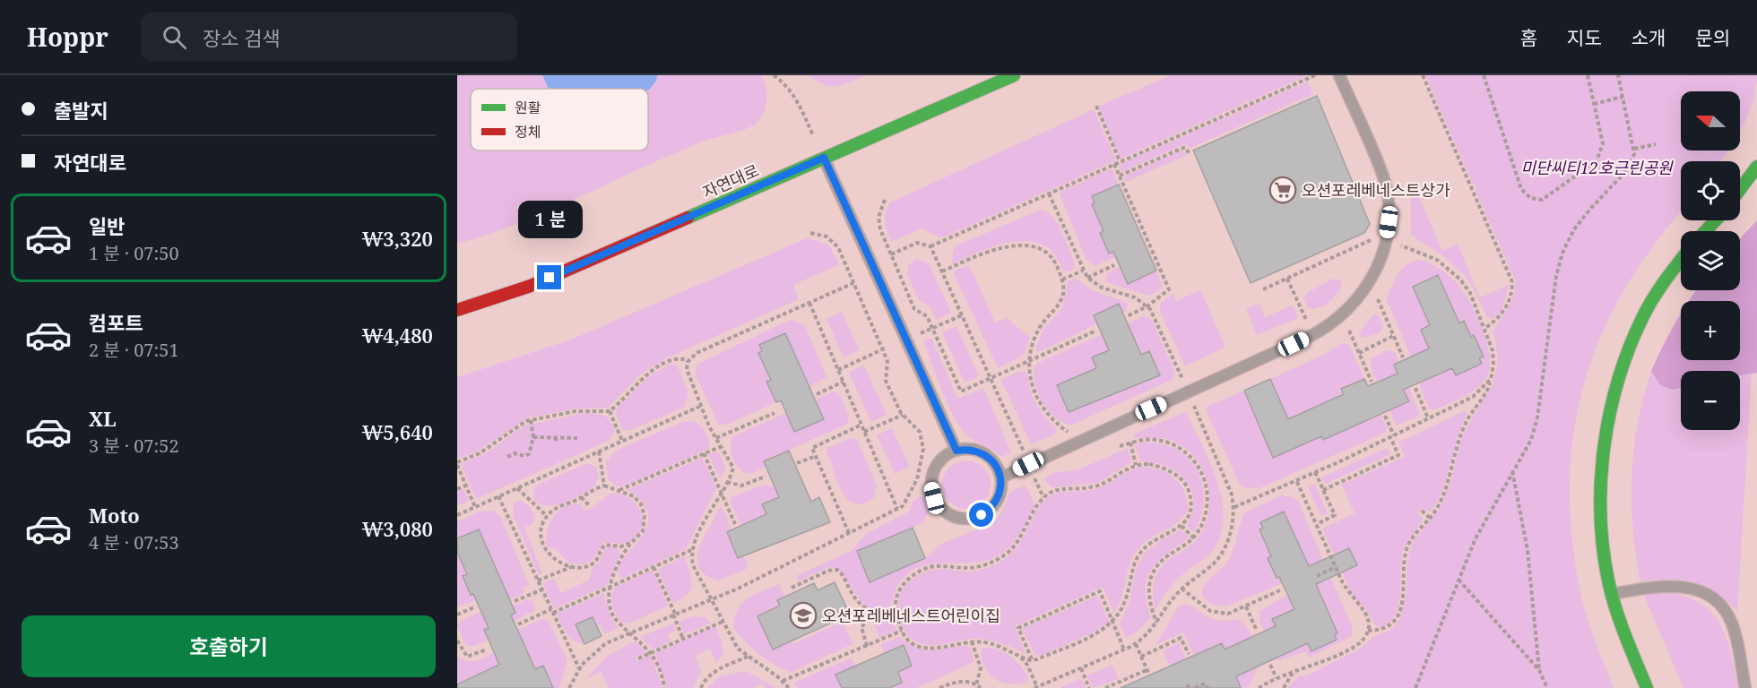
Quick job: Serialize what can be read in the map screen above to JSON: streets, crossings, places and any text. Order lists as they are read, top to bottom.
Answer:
{
  "streets": {
    "main road": ["자연대로"]
  },
  "parks": ["미단씨티12호근린공원"],
  "places": {
    "supermarket": ["오션포레베네스트상가"],
    "school or university": ["오션포레베네스트어린이집"]
  },
  "legend": ["원활", "정체"],
  "north": "left",
  "page": {
    "header": "Hoppr",
    "search": "장소 검색",
    "nav": [
      "홈",
      "지도",
      "소개",
      "문의"
    ],
    "banner": ["출발지", "자연대로"],
    "map_buttons": ["+", "−"],
    "list": [
      {
        "name": "일반",
        "note": "1 분 · 07:50",
        "value": "₩3,320"
      },
      {
        "name": "컴포트",
        "note": "2 분 · 07:51",
        "value": "₩4,480"
      },
      {
        "name": "XL",
        "note": "3 분 · 07:52",
        "value": "₩5,640"
      },
      {
        "name": "Moto",
        "note": "4 분 · 07:53",
        "value": "₩3,080"
      }
    ],
    "bubble": "1 분",
    "buttons": "호출하기"
  }
}
